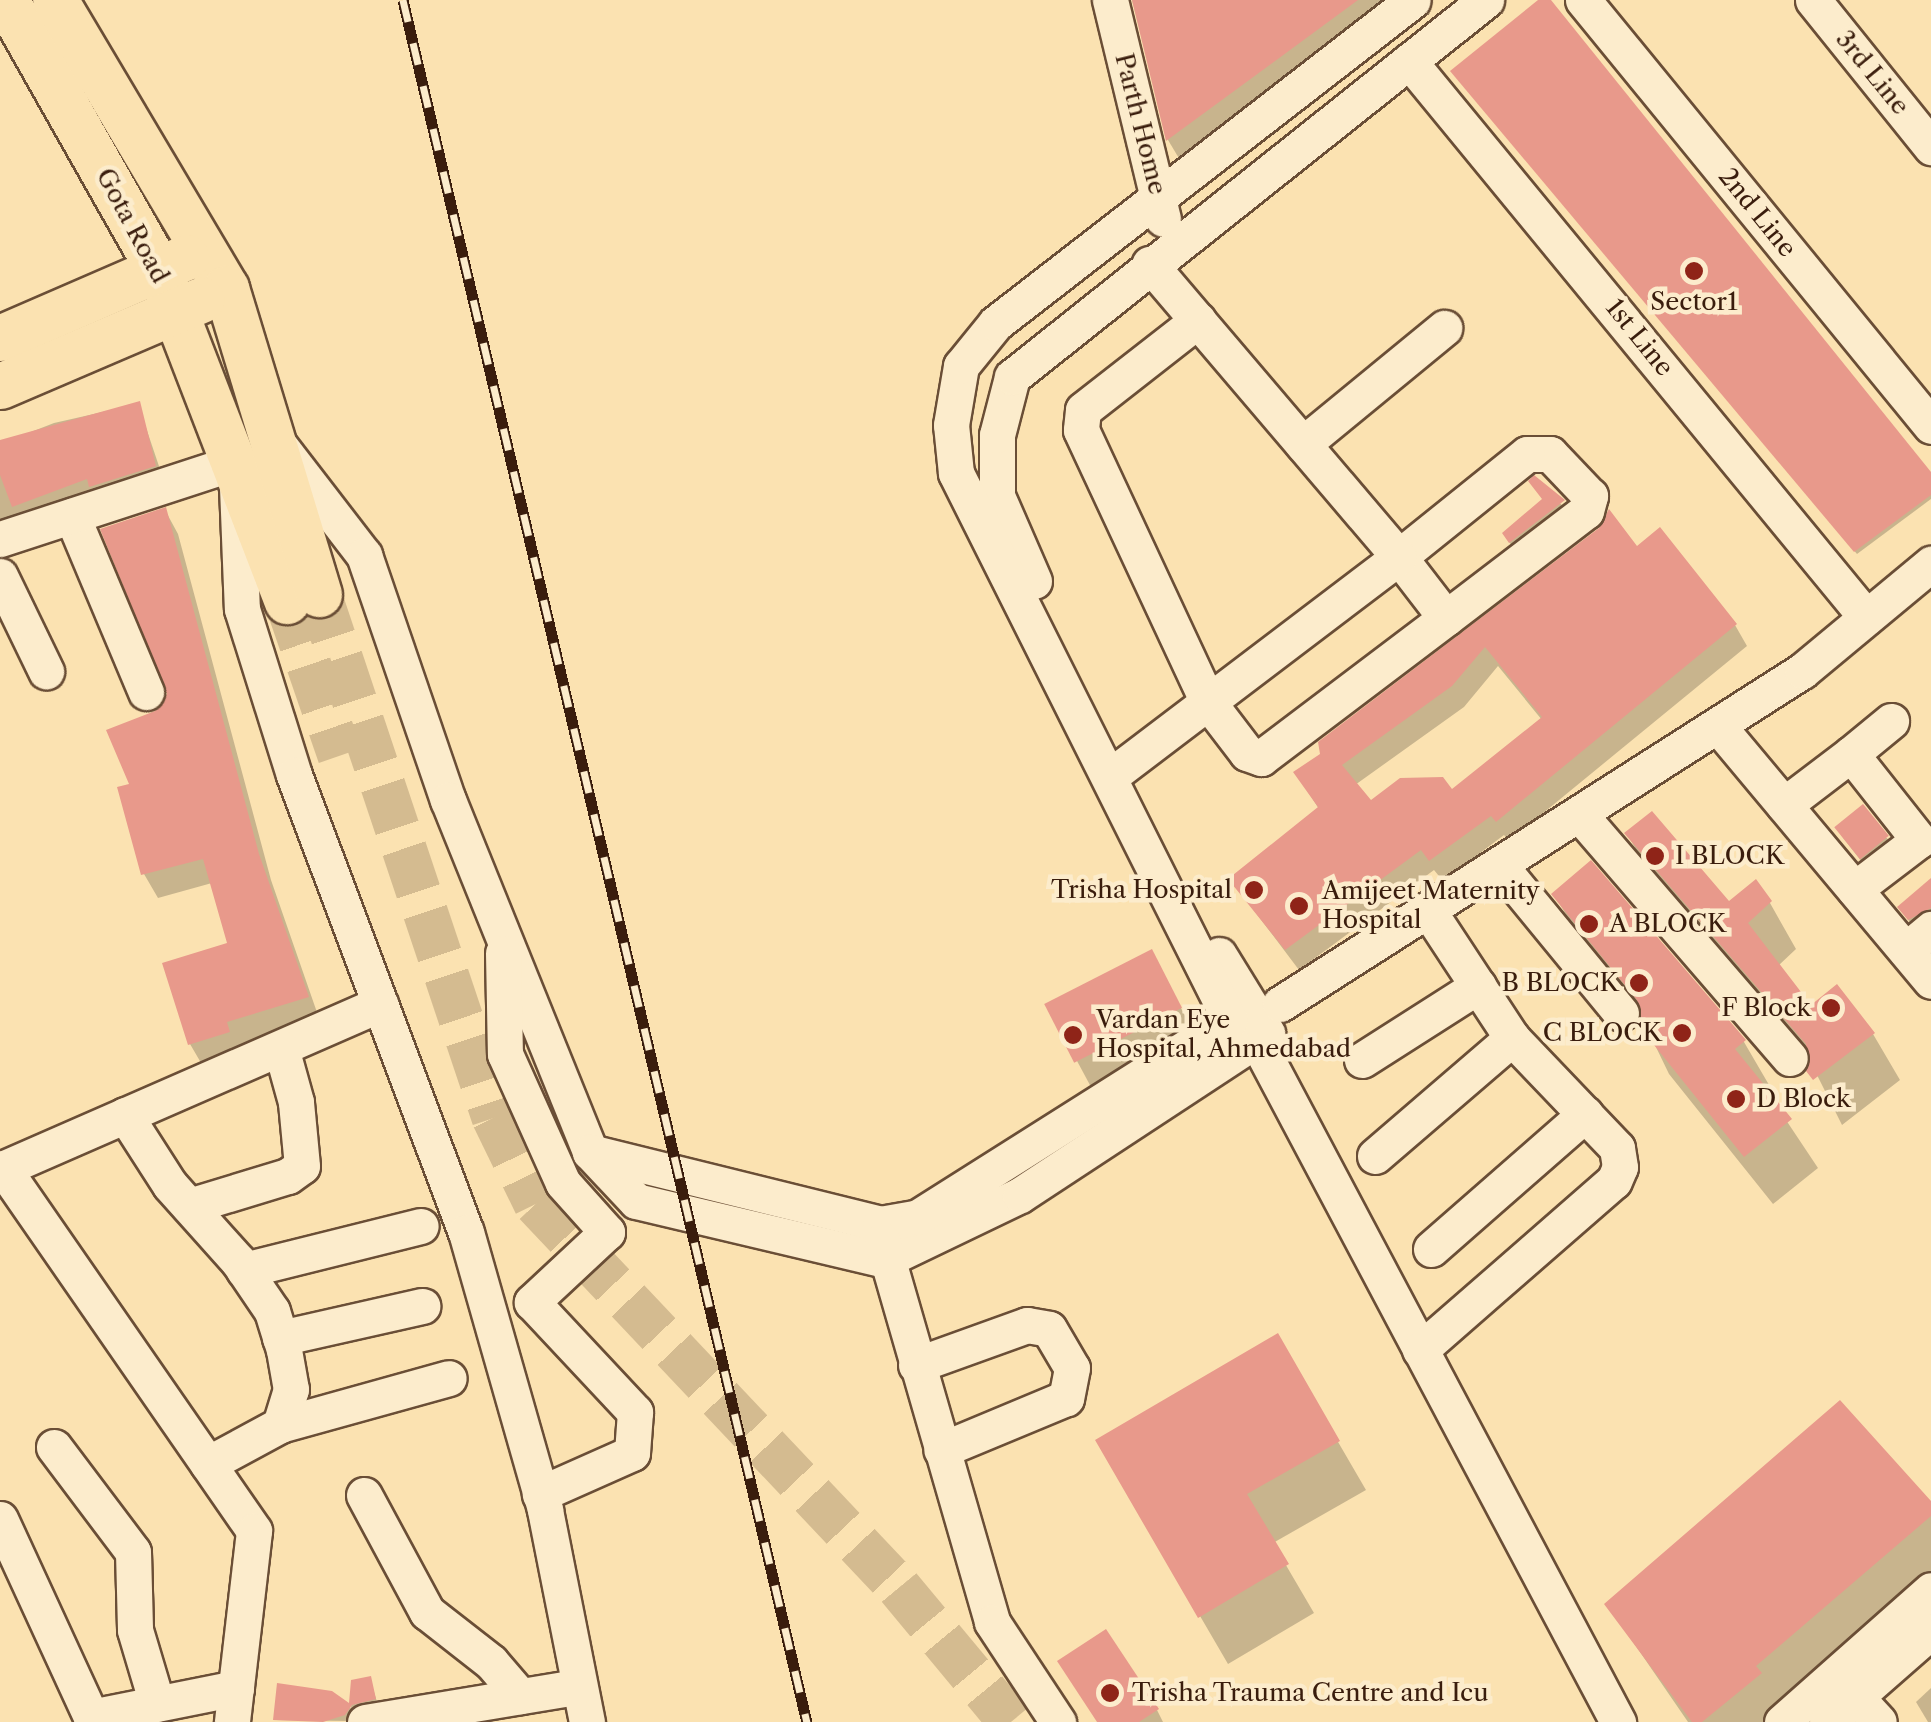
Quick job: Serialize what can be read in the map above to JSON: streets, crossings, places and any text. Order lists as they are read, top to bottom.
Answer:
{
  "streets": {
    "main road": ["Gota Road"],
    "street": [
      "3rd Line",
      "Parth Home",
      "2nd Line",
      "1st Line"
    ]
  },
  "places": [
    "Sector1",
    "I BLOCK",
    "Trisha Hospital",
    "Amijeet Maternity Hospital",
    "A BLOCK",
    "B BLOCK",
    "F Block",
    "C BLOCK",
    "Vardan Eye Hospital, Ahmedabad",
    "D Block",
    "Trisha Trauma Centre and Icu"
  ]
}
